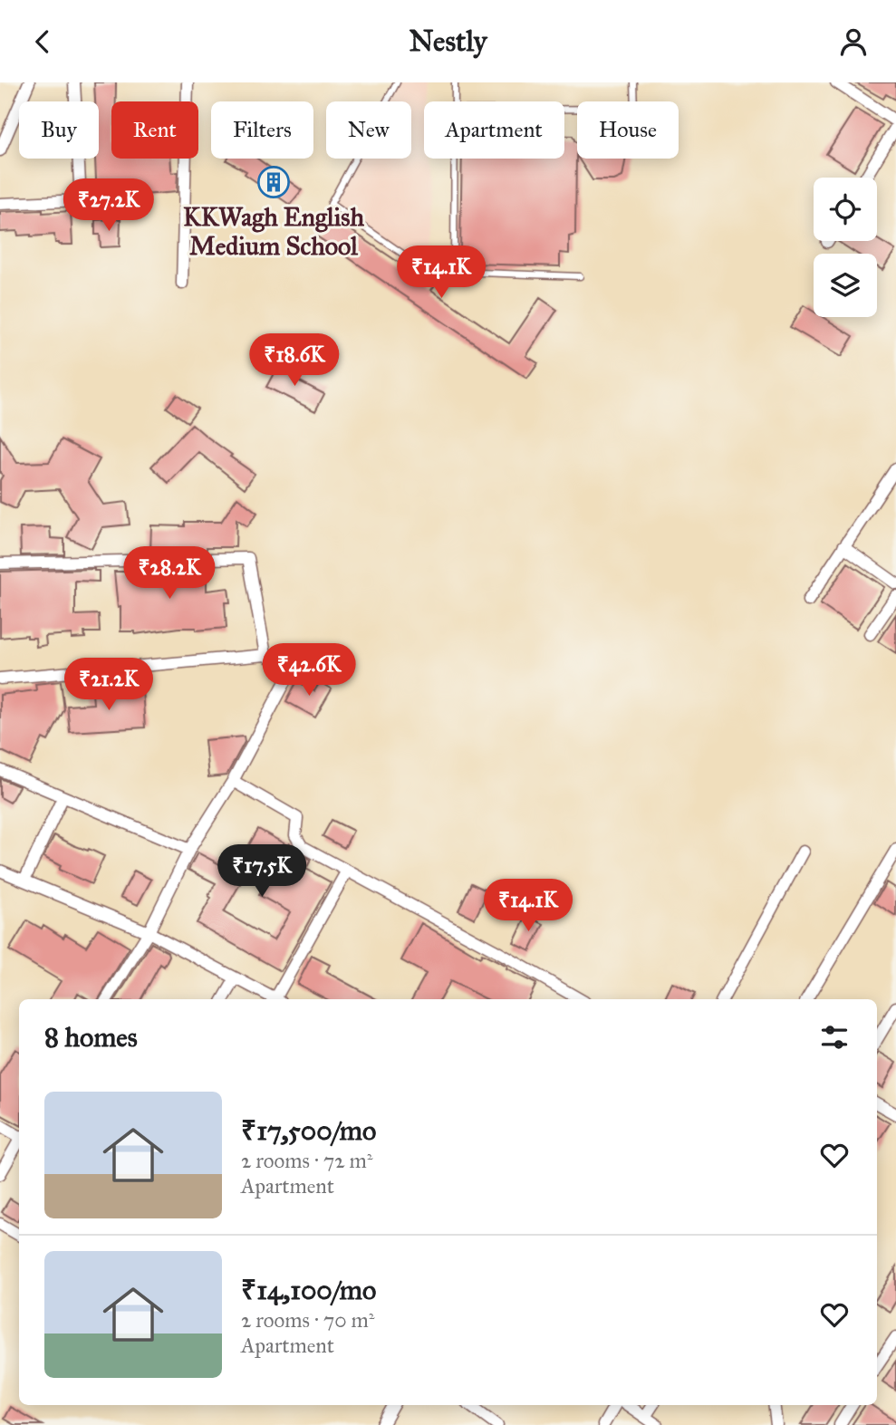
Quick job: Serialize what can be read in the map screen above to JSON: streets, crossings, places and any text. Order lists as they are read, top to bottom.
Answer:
{
  "places": {
    "building": ["KKWagh English Medium School"]
  },
  "page": {
    "header": "Nestly",
    "chip": [
      "Buy",
      "Rent",
      "Filters",
      "New",
      "Apartment",
      "House"
    ],
    "price": [
      "₹27.2K",
      "₹14.1K",
      "₹18.6K",
      "₹28.2K",
      "₹42.6K",
      "₹21.2K",
      "₹17.5K",
      "₹14.1K"
    ],
    "heading": "8 homes",
    "list": [
      {
        "name": "₹17,500/mo",
        "note": "2 rooms · 72 m² · Apartment"
      },
      {
        "name": "₹14,100/mo",
        "note": "2 rooms · 70 m² · Apartment"
      }
    ]
  }
}
